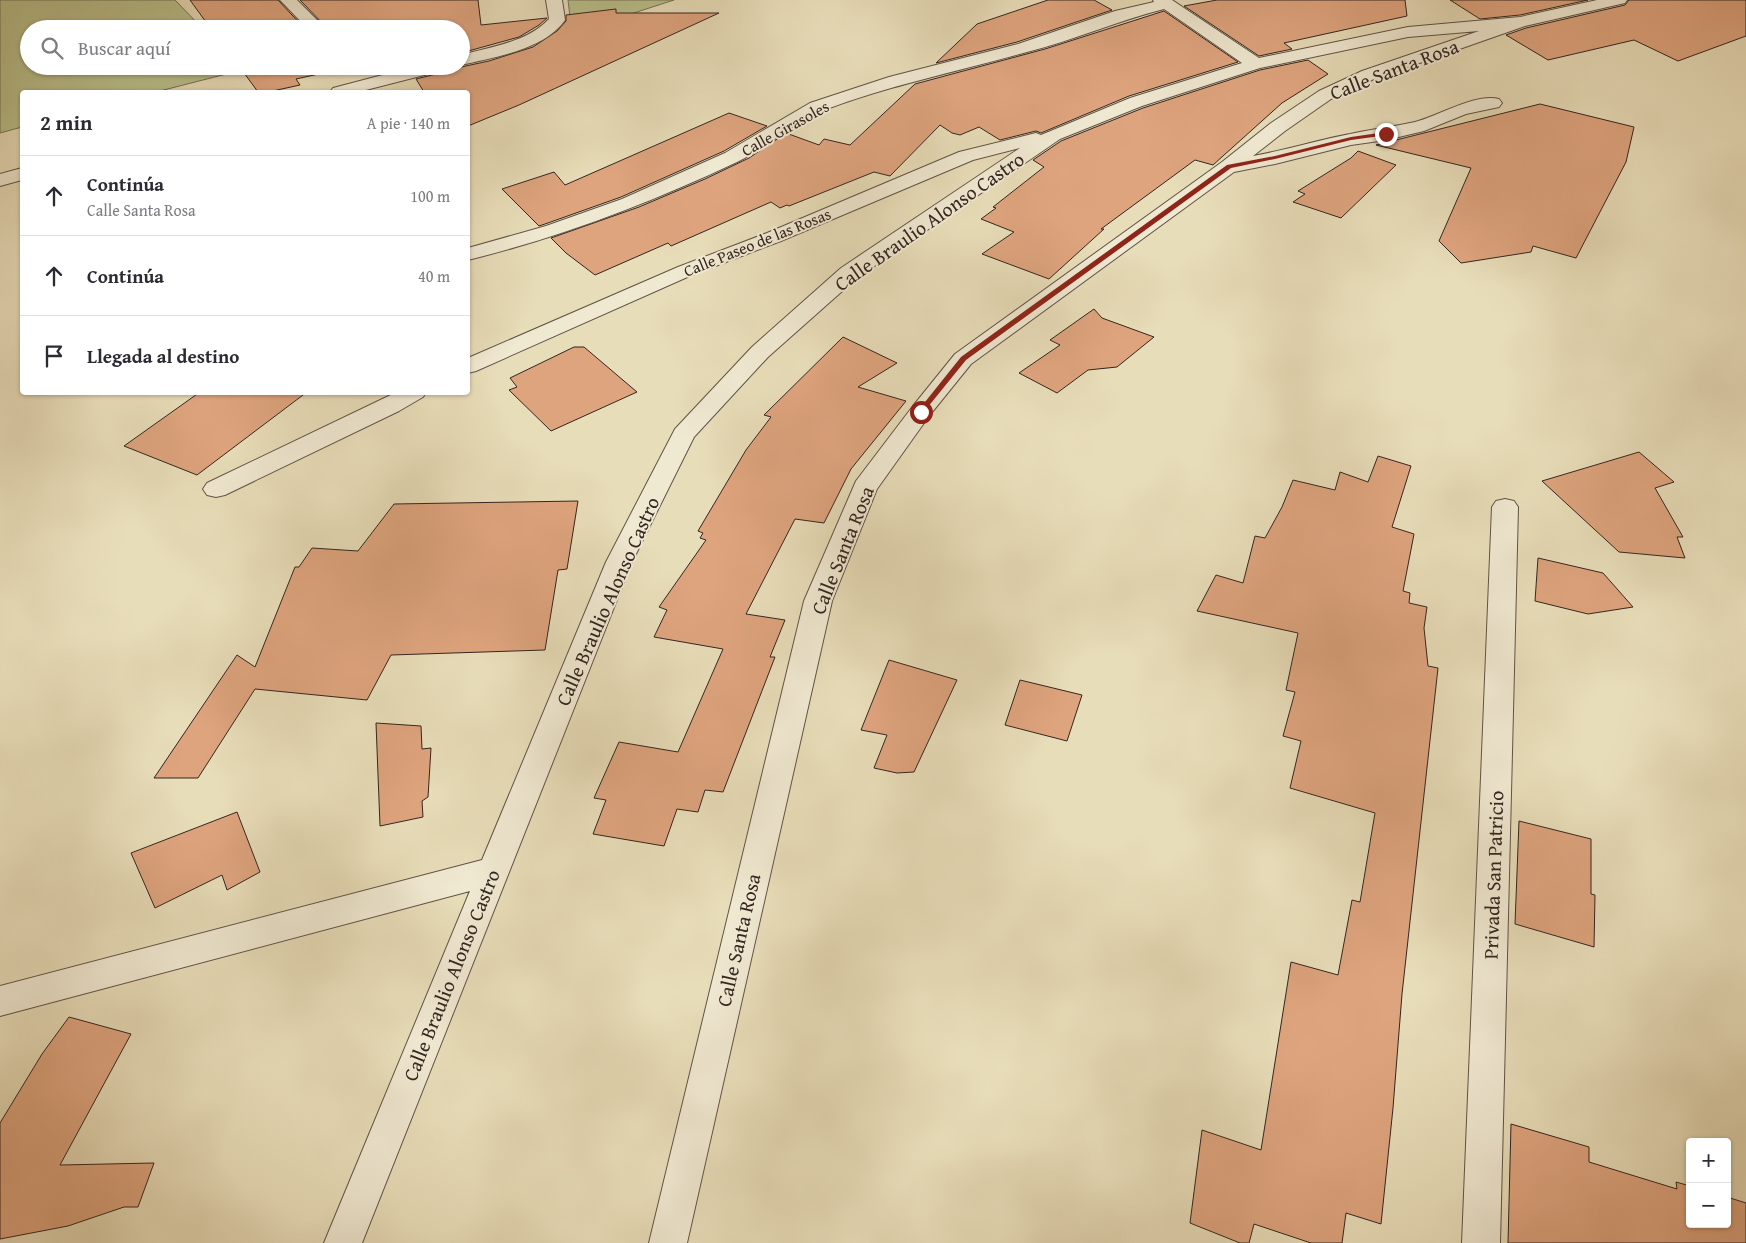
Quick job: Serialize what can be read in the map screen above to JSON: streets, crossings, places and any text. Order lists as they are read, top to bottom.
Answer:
{
  "streets": {
    "street": [
      "Calle Santa Rosa",
      "Calle Girasoles",
      "Calle Braulio Alonso Castro",
      "Calle Paseo de las Rosas",
      "Privada San Patricio"
    ]
  },
  "crossings": [
    ["Calle Santa Rosa", "Calle Braulio Alonso Castro"],
    ["Calle Braulio Alonso Castro", "Calle Paseo de las Rosas"]
  ],
  "page": {
    "search": "Buscar aquí",
    "heading": ["2 min", "A pie · 140 m"],
    "list": [
      ["Continúa", "Calle Santa Rosa", "100 m"],
      ["Continúa", "40 m"],
      "Llegada al destino"
    ],
    "map_buttons": ["+", "−"]
  }
}
